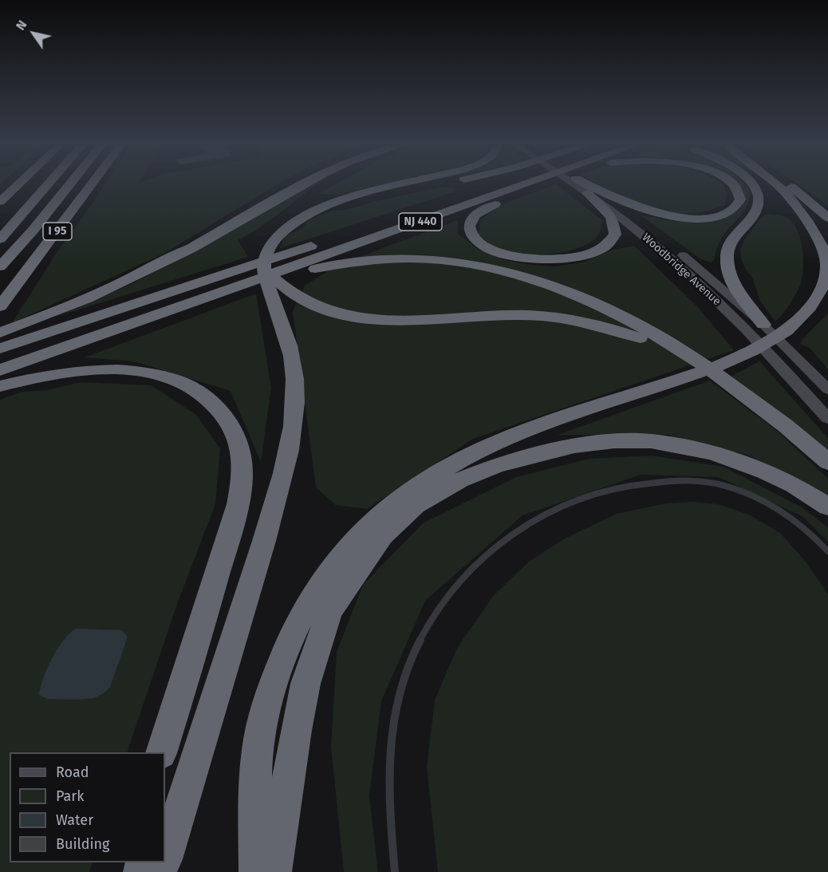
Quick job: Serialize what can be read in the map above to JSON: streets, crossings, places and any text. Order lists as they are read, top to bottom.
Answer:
{
  "streets": {
    "highway": ["NJ 440", "I 95"],
    "main road": ["Woodbridge Avenue"]
  },
  "legend": [
    "Road",
    "Park",
    "Water",
    "Building"
  ],
  "north": "top left"
}
